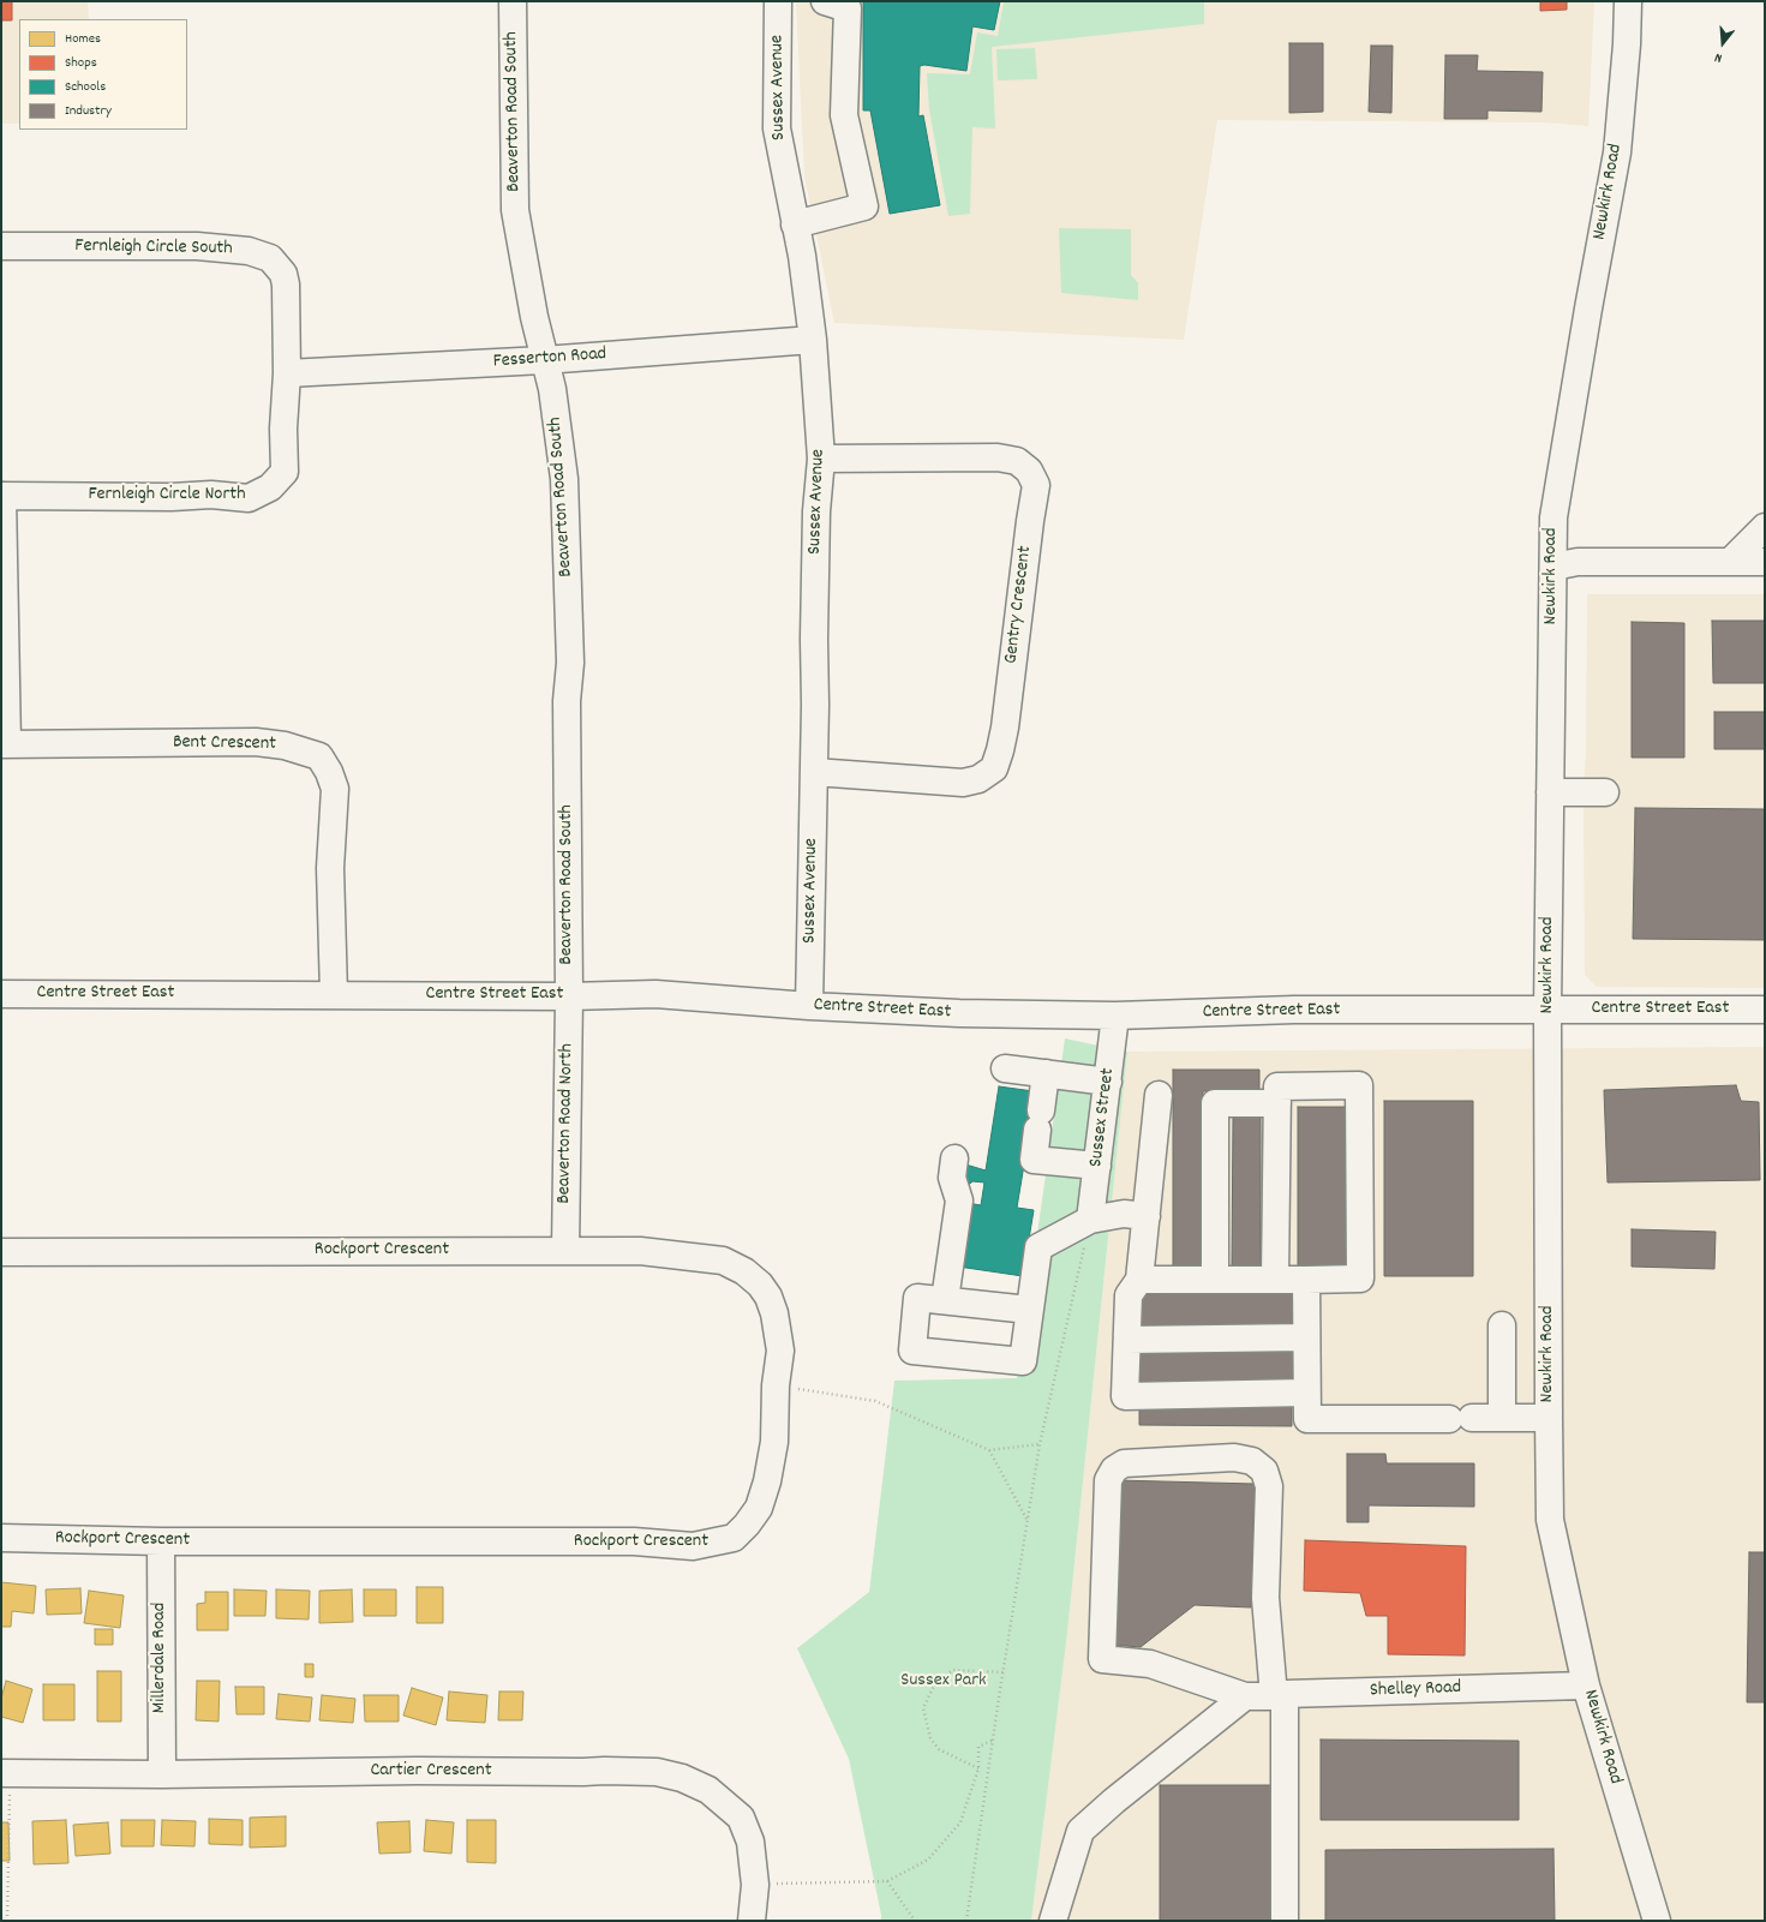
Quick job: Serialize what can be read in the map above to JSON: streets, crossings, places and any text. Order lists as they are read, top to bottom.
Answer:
{
  "streets": {
    "street": [
      "Sussex Avenue",
      "Beaverton Road South",
      "Newkirk Road",
      "Fernleigh Circle South",
      "Fesserton Road",
      "Fernleigh Circle North",
      "Gentry Crescent",
      "Bent Crescent",
      "Centre Street East",
      "Sussex Street",
      "Beaverton Road North",
      "Rockport Crescent",
      "Millerdale Road",
      "Shelley Road",
      "Cartier Crescent"
    ]
  },
  "crossings": [
    ["Sussex Avenue", "Fesserton Road"],
    ["Sussex Avenue", "Gentry Crescent"],
    ["Sussex Avenue", "Centre Street East"],
    ["Beaverton Road South", "Fesserton Road"],
    ["Beaverton Road South", "Centre Street East"],
    ["Beaverton Road South", "Beaverton Road North"],
    ["Newkirk Road", "Centre Street East"],
    ["Newkirk Road", "Shelley Road"],
    ["Fernleigh Circle South", "Fesserton Road"],
    ["Fernleigh Circle South", "Fernleigh Circle North"],
    ["Fesserton Road", "Fernleigh Circle North"],
    ["Bent Crescent", "Centre Street East"],
    ["Centre Street East", "Sussex Street"],
    ["Centre Street East", "Beaverton Road North"],
    ["Beaverton Road North", "Rockport Crescent"],
    ["Rockport Crescent", "Millerdale Road"],
    ["Millerdale Road", "Cartier Crescent"]
  ],
  "parks": ["Sussex Park"],
  "legend": [
    "Homes",
    "Shops",
    "Schools",
    "Industry"
  ],
  "north": "bottom"
}
